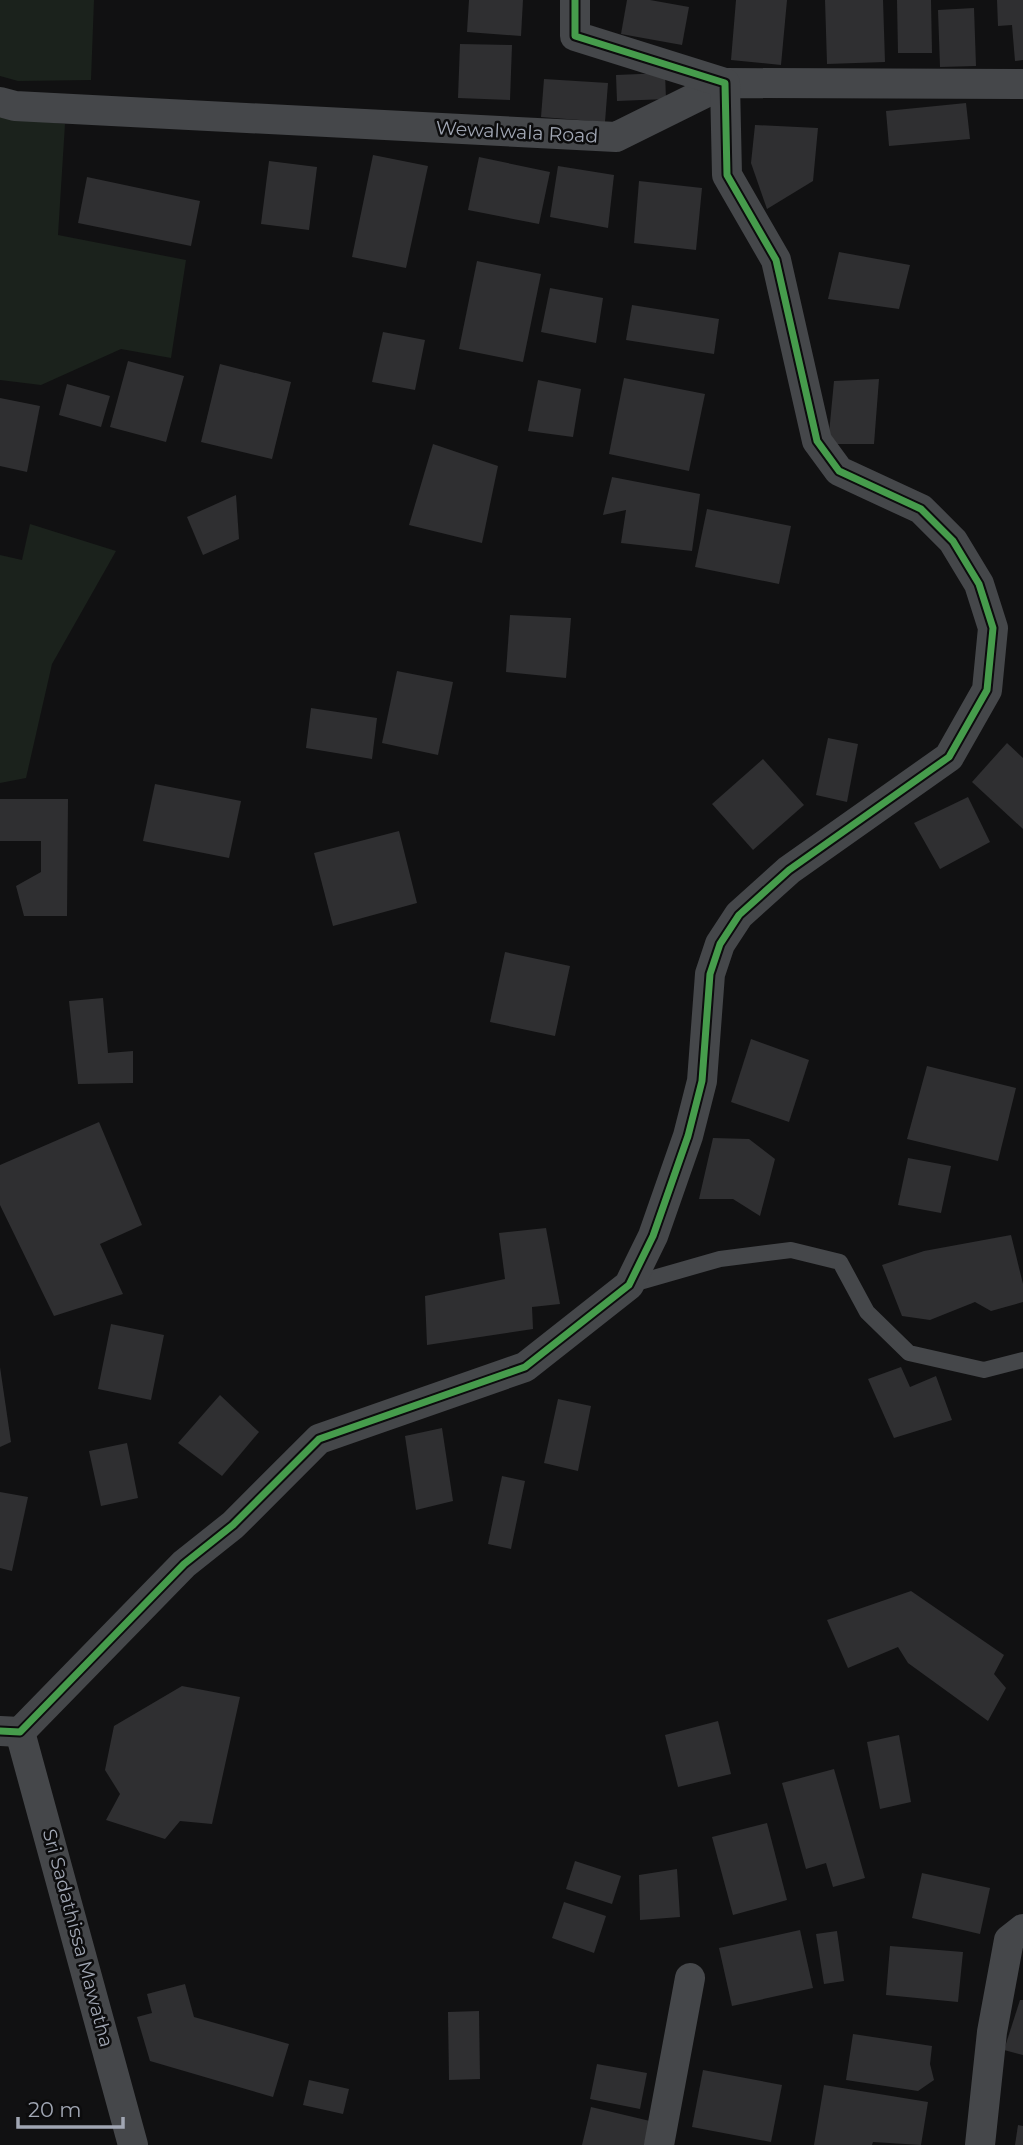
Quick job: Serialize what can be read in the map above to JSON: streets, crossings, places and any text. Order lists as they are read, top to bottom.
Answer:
{
  "streets": {
    "street": ["Wewalwala Road", "Sri Sadathissa Mawatha"]
  },
  "scale_bar": "20 m"
}
